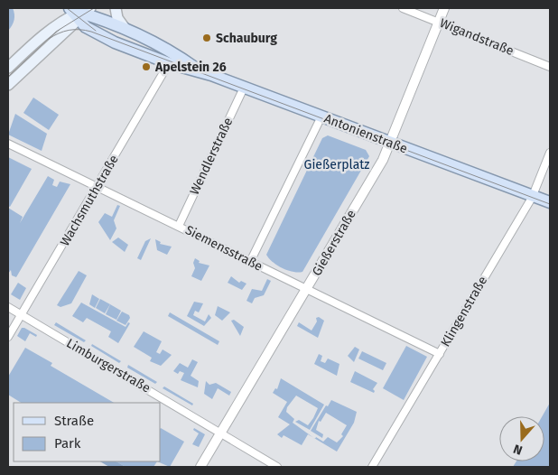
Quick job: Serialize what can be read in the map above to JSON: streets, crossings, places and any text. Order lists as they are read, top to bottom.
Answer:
{
  "streets": {
    "main road": ["Antonienstraße"],
    "street": [
      "Wigandstraße",
      "Wendlerstraße",
      "Wachsmuthstraße",
      "Gießerstraße",
      "Siemensstraße",
      "Klingenstraße",
      "Limburgerstraße"
    ]
  },
  "crossings": [
    ["Wigandstraße", "Gießerstraße"],
    ["Antonienstraße", "Wendlerstraße"],
    ["Antonienstraße", "Wachsmuthstraße"],
    ["Antonienstraße", "Gießerstraße"],
    ["Antonienstraße", "Klingenstraße"],
    ["Wendlerstraße", "Siemensstraße"],
    ["Wachsmuthstraße", "Siemensstraße"],
    ["Wachsmuthstraße", "Limburgerstraße"],
    ["Gießerstraße", "Siemensstraße"],
    ["Gießerstraße", "Limburgerstraße"],
    ["Siemensstraße", "Klingenstraße"]
  ],
  "parks": ["Gießerplatz"],
  "places": ["Schauburg", "Apelstein 26"],
  "legend": ["Straße", "Park"],
  "north": "bottom"
}
